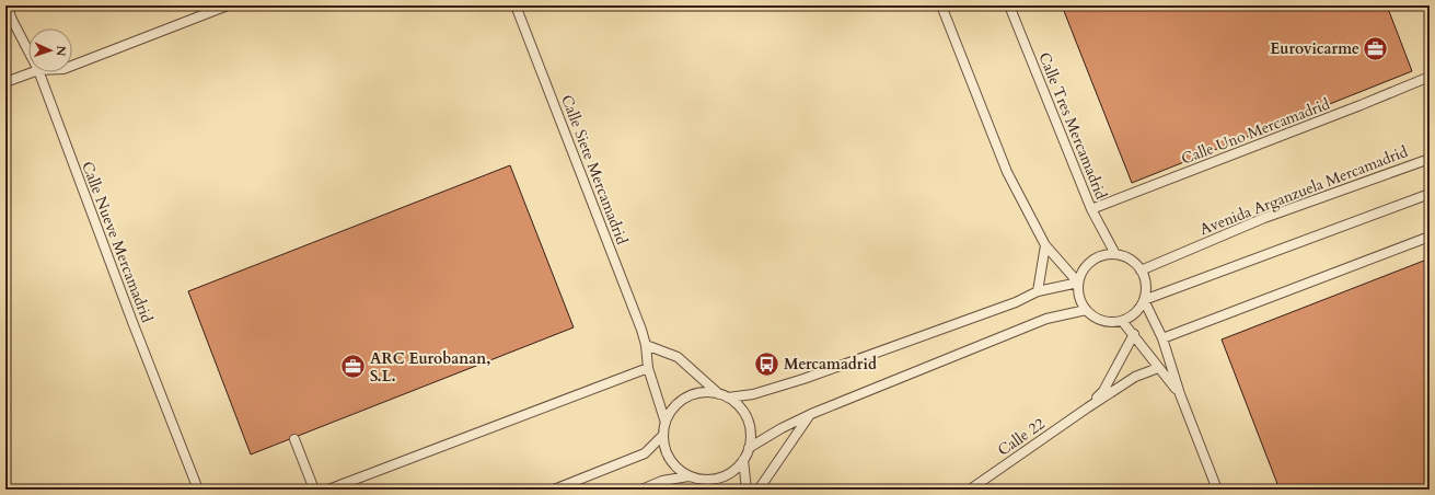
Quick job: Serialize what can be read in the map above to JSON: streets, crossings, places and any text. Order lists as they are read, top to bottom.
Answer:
{
  "streets": {
    "lane": [
      "Calle Tres Mercamadrid",
      "Calle Uno Mercamadrid",
      "Calle Siete Mercamadrid",
      "Avenida Arganzuela Mercamadrid",
      "Calle Nueve Mercamadrid",
      "Calle 22"
    ]
  },
  "crossings": [
    ["Calle Tres Mercamadrid", "Calle Uno Mercamadrid"],
    ["Calle Tres Mercamadrid", "Avenida Arganzuela Mercamadrid"]
  ],
  "places": {
    "office": ["Eurovicarme", "ARC Eurobanan, S.L."],
    "bus stop": ["Mercamadrid"]
  },
  "north": "right"
}
